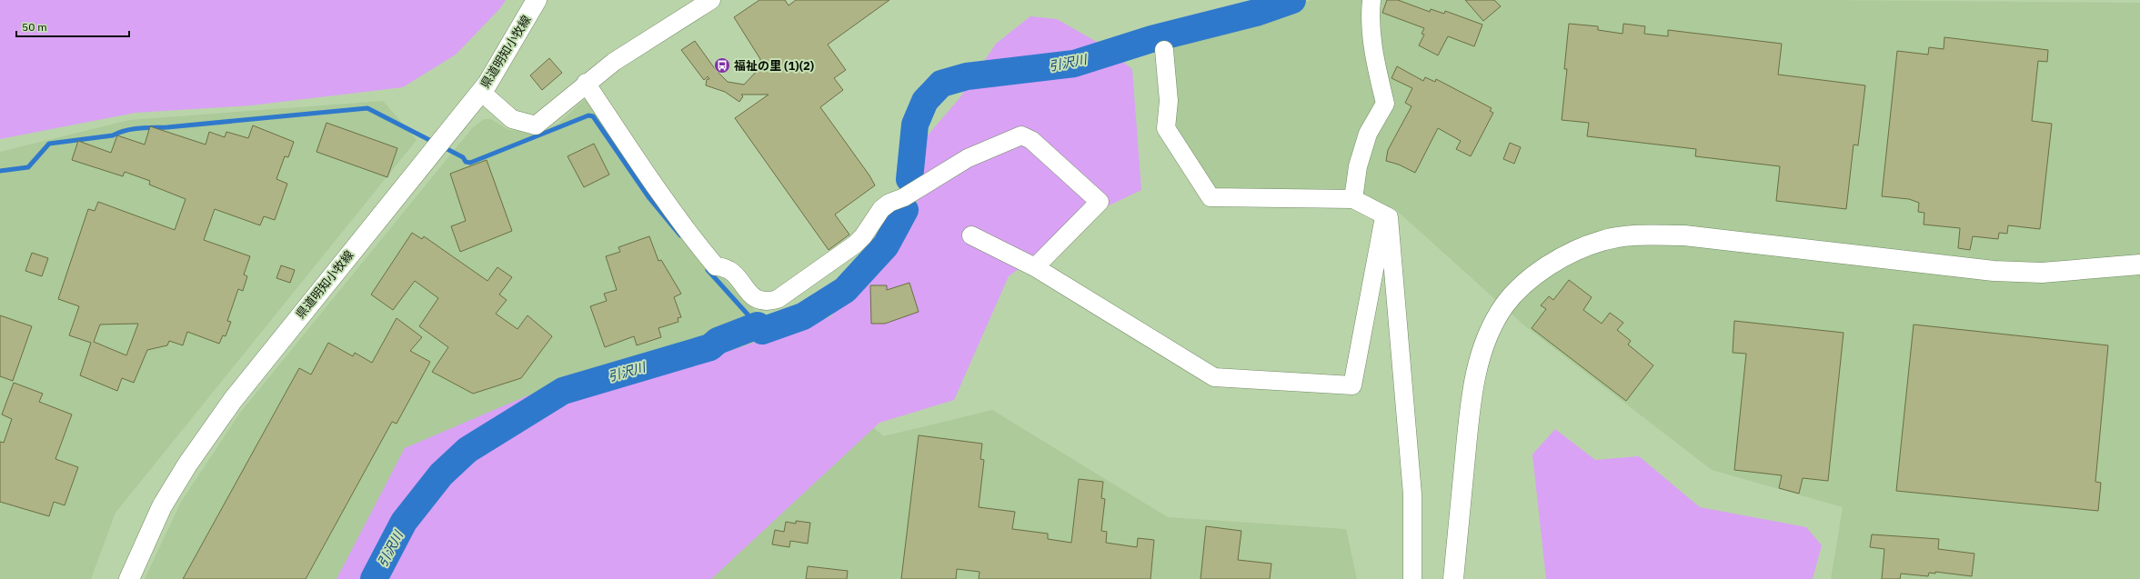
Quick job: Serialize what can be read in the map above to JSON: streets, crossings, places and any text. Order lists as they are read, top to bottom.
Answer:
{
  "streets": {
    "street": ["県道明知小牧線"]
  },
  "water": ["引沢川"],
  "places": {
    "bus stop": ["福祉の里 (1)(2)"]
  },
  "scale_bar": "50 m"
}
